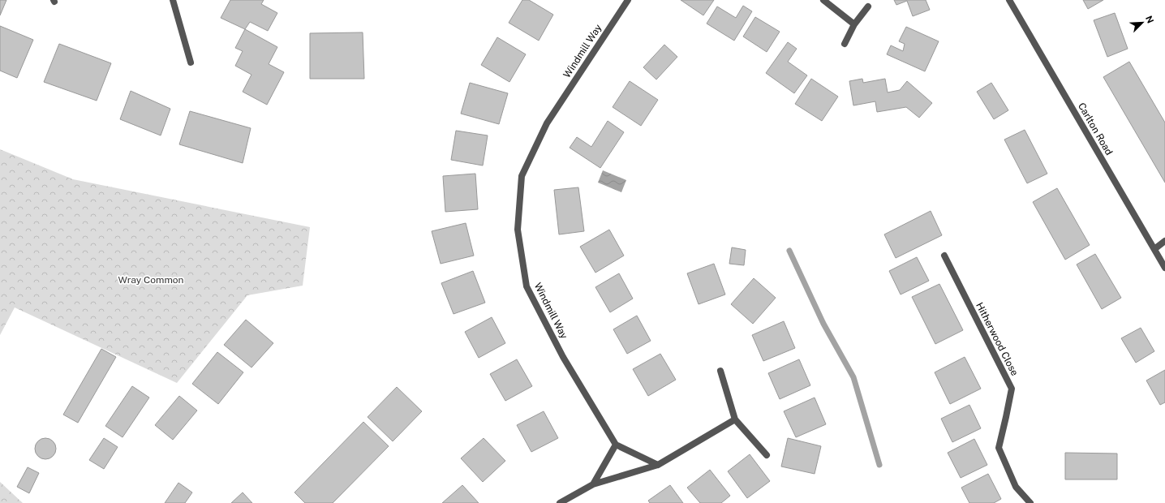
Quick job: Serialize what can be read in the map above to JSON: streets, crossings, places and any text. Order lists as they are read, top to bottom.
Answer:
{
  "streets": {
    "street": ["Windmill Way", "Carlton Road", "Hitherwood Close"]
  },
  "parks": ["Wray Common"],
  "north": "top right"
}
